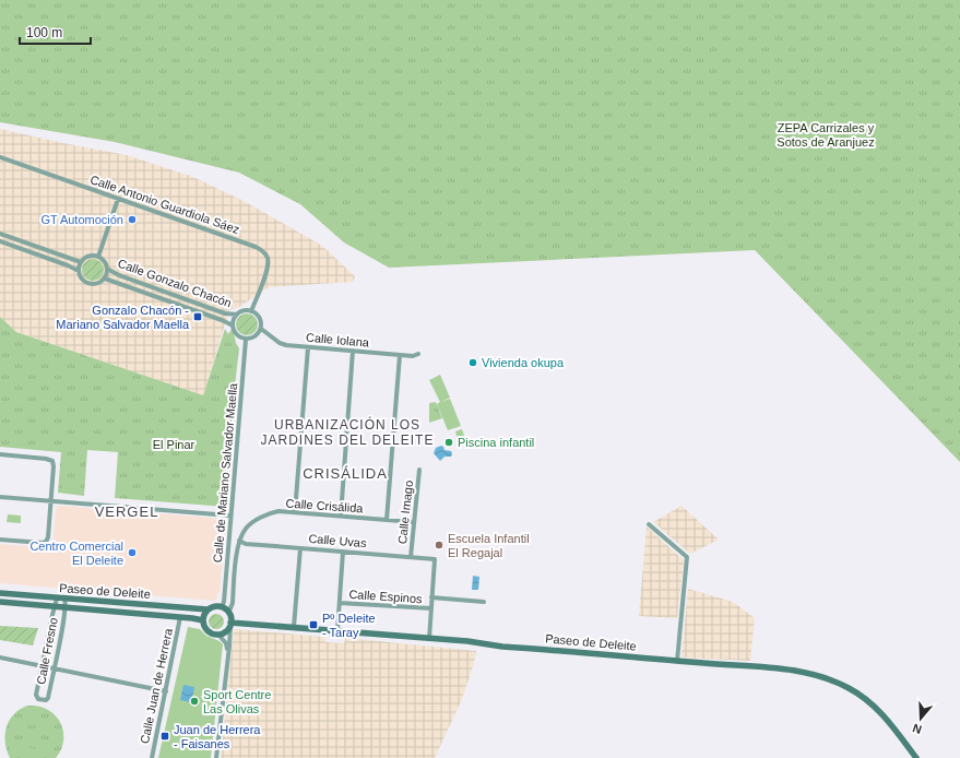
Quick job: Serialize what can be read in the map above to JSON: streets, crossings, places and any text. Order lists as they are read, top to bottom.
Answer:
{
  "streets": {
    "main road": ["Paseo de Deleite"],
    "street": [
      "Calle Antonio Guardiola Sáez",
      "Calle Gonzalo Chacón",
      "Calle Iolana",
      "Calle de Mariano Salvador Maella",
      "Calle Crisálida",
      "Calle Imago",
      "Calle Uvas",
      "Calle Espinos",
      "Calle Fresno",
      "Calle Juan de Herrera"
    ]
  },
  "crossings": [
    ["Calle Antonio Guardiola Sáez", "Calle Gonzalo Chacón"],
    ["Calle Antonio Guardiola Sáez", "Calle Iolana"],
    ["Calle Antonio Guardiola Sáez", "Calle de Mariano Salvador Maella"],
    ["Calle Gonzalo Chacón", "Calle Iolana"],
    ["Calle Gonzalo Chacón", "Calle de Mariano Salvador Maella"],
    ["Calle Iolana", "Calle de Mariano Salvador Maella"],
    ["Calle de Mariano Salvador Maella", "Paseo de Deleite"],
    ["Calle Crisálida", "Calle Imago"],
    ["Calle Crisálida", "Calle Uvas"],
    ["Calle Imago", "Calle Uvas"],
    ["Paseo de Deleite", "Calle Fresno"],
    ["Paseo de Deleite", "Calle Juan de Herrera"]
  ],
  "districts": ["URBANIZACIÓN LOS JARDINES DEL DELEITE", "CRISÁLIDA", "VERGEL"],
  "parks": ["ZEPA Carrizales y Sotos de Aranjuez", "El Pinar"],
  "places": {
    "other": [
      "GT Automoción",
      "Vivienda okupa",
      "Piscina infantil",
      "Escuela Infantil El Regajal",
      "Centro Comercial El Deleite",
      "Sport Centre Las Olivas"
    ],
    "transit": ["Gonzalo Chacón - Mariano Salvador Maella", "Pº Deleite - Taray", "Juan de Herrera - Faisanes"]
  },
  "scale_bar": "100 m",
  "north": "bottom"
}
